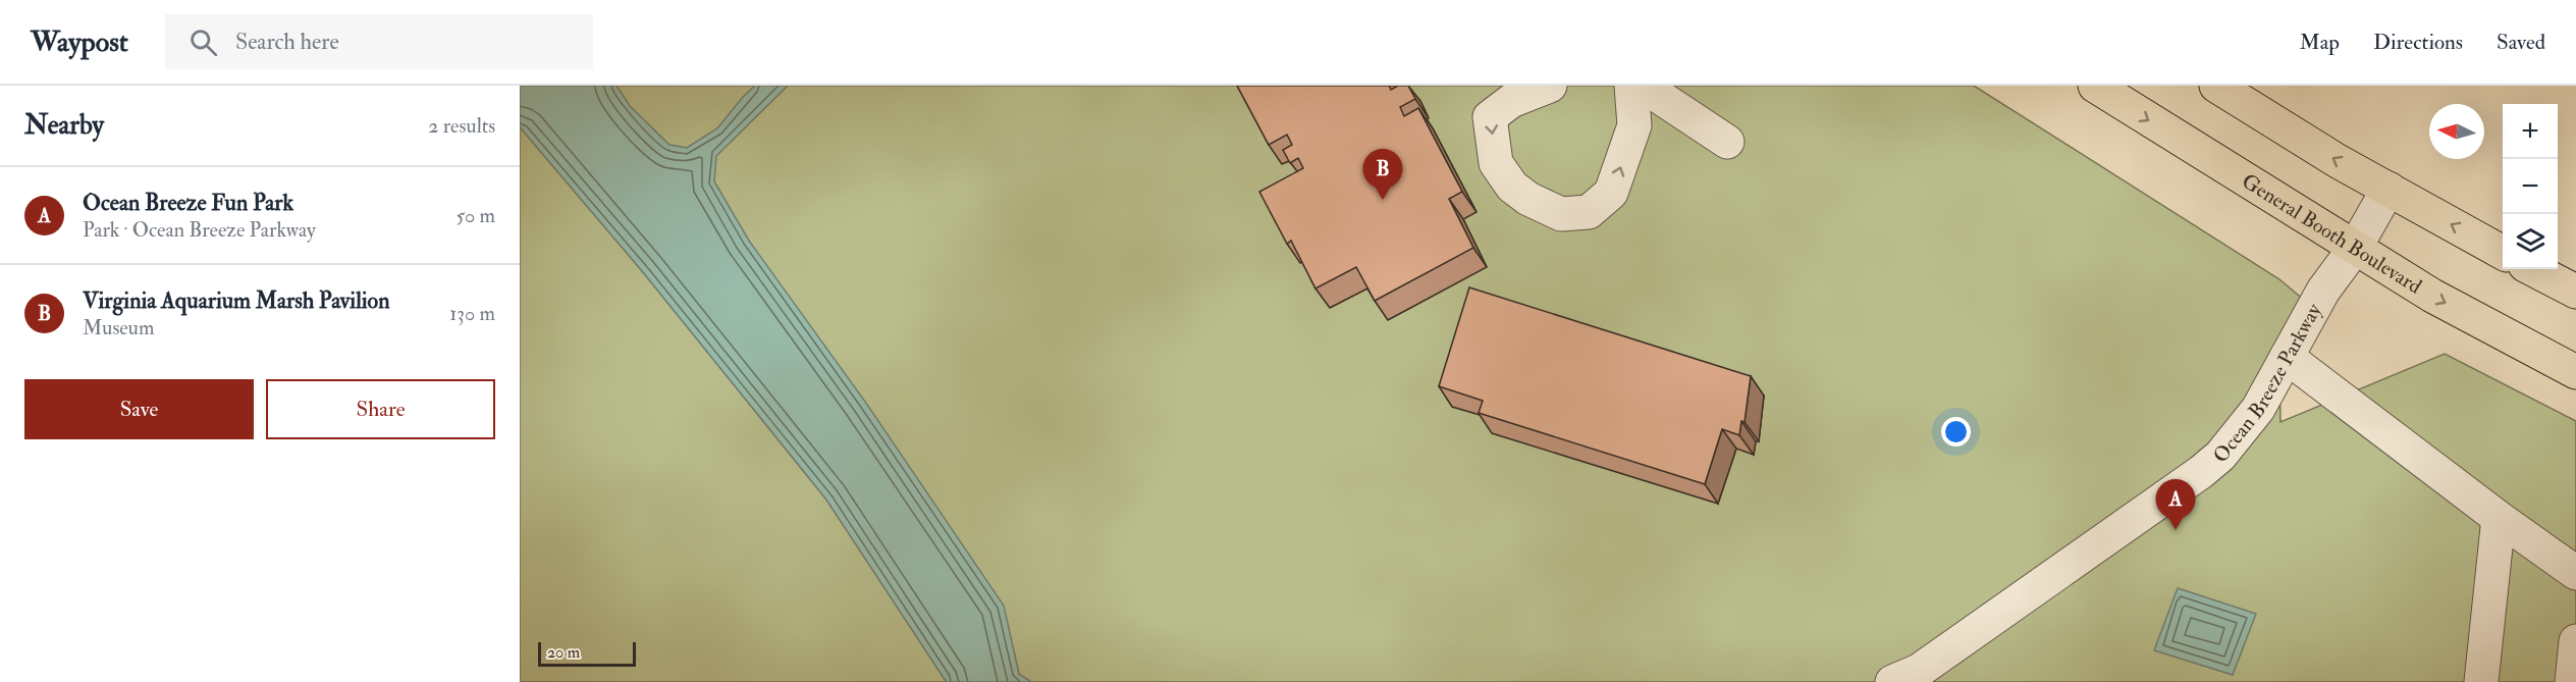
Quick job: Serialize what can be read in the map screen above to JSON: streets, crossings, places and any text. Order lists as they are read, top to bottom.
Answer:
{
  "streets": {
    "highway": ["General Booth Boulevard"],
    "street": ["Ocean Breeze Parkway"]
  },
  "crossings": [
    ["General Booth Boulevard", "Ocean Breeze Parkway"]
  ],
  "scale_bar": "20 m",
  "north": "left",
  "page": {
    "header": "Waypost",
    "search": "Search here",
    "nav": ["Map", "Directions", "Saved"],
    "heading": ["Nearby", "2 results"],
    "map_buttons": ["+", "−"],
    "pins": ["B", "A"],
    "list": [
      {
        "mark": "A",
        "name": "Ocean Breeze Fun Park",
        "note": "Park · Ocean Breeze Parkway",
        "value": "50 m"
      },
      {
        "mark": "B",
        "name": "Virginia Aquarium Marsh Pavilion",
        "note": "Museum",
        "value": "130 m"
      }
    ],
    "buttons": ["Save", "Share"],
    "scale": "20 m"
  }
}
